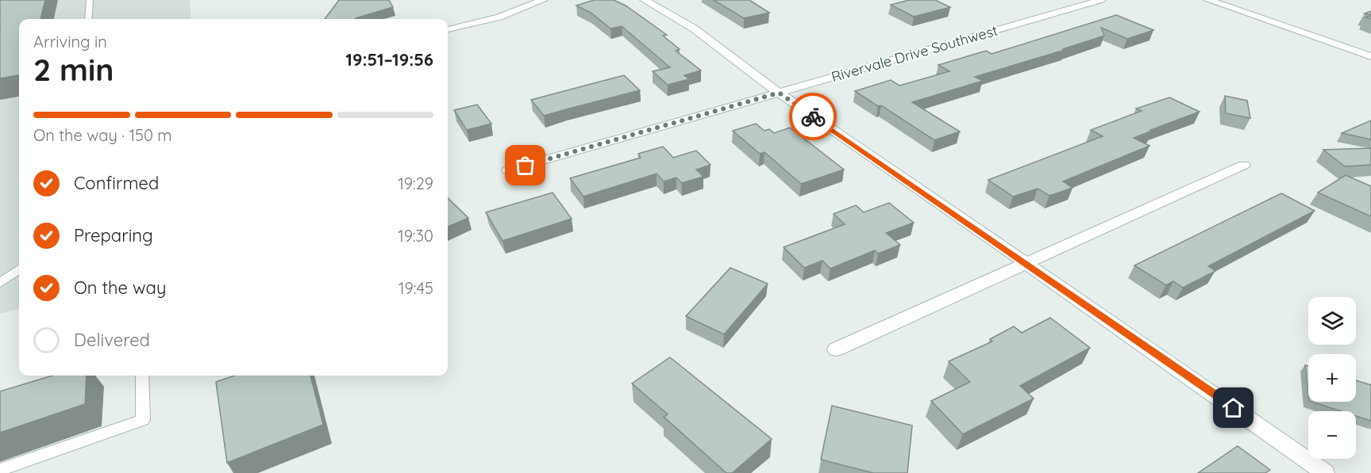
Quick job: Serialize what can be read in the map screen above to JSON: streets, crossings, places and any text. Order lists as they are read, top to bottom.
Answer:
{
  "streets": {
    "street": ["Rivervale Drive Southwest"]
  },
  "page": {
    "heading": ["2 min", "Arriving in", "19:51–19:56"],
    "bar": "On the way · 150 m",
    "list": [
      ["Confirmed", "19:29"],
      ["Preparing", "19:30"],
      ["On the way", "19:45"],
      "Delivered"
    ],
    "map_buttons": ["+", "−"]
  }
}
